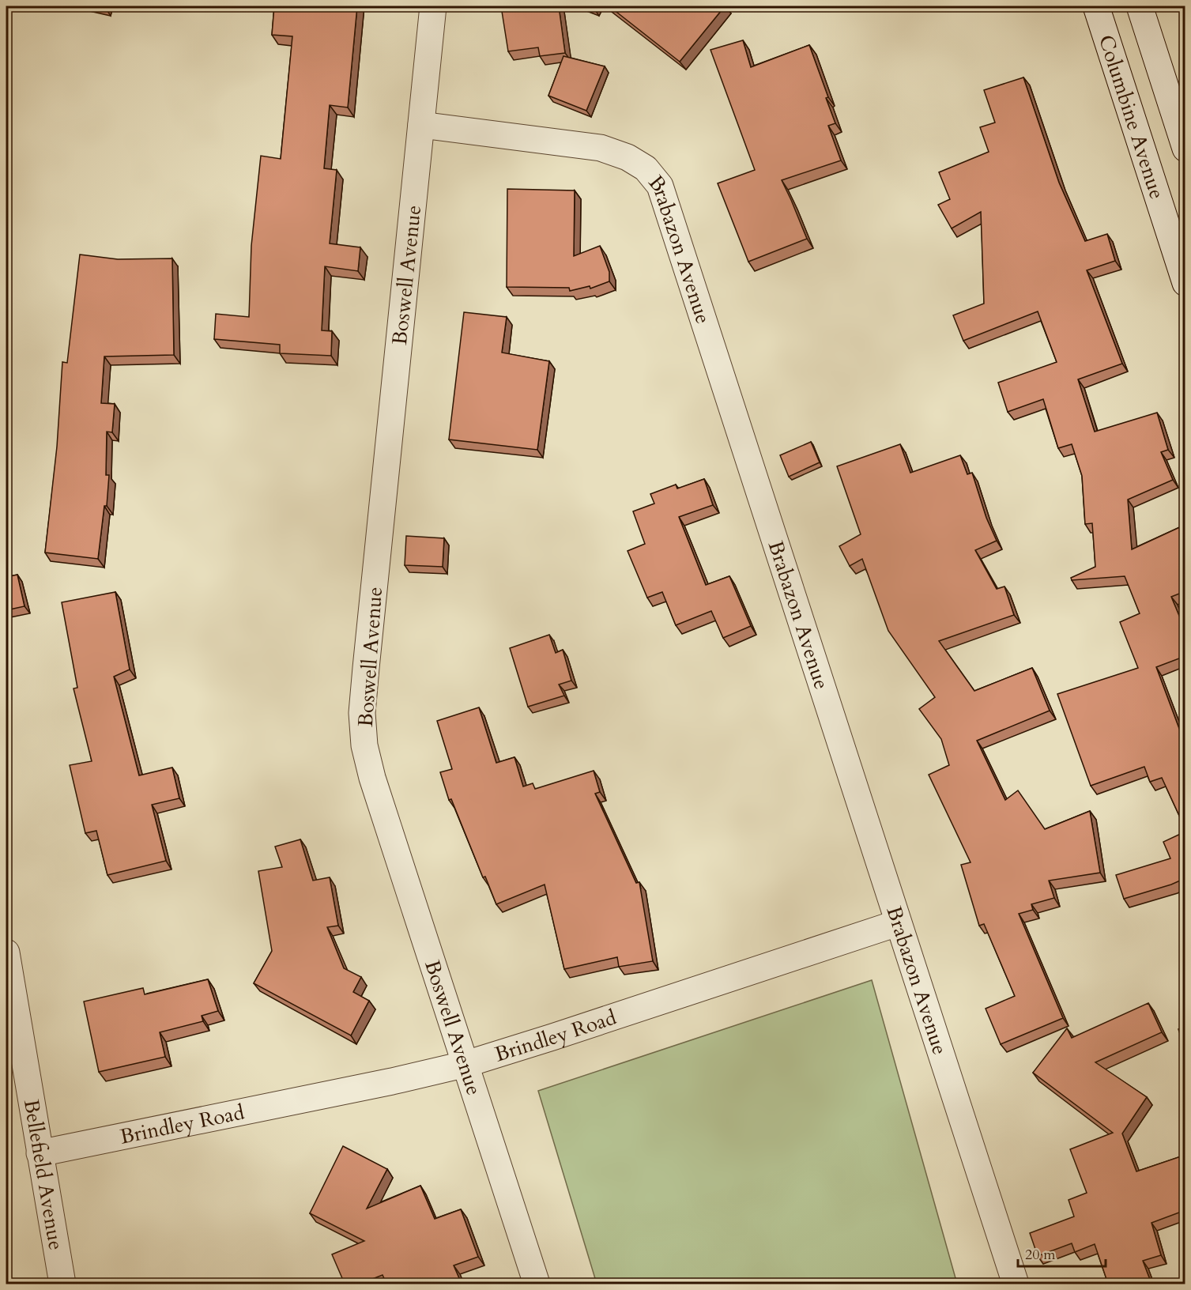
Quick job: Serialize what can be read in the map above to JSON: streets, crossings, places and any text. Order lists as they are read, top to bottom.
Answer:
{
  "streets": {
    "street": [
      "Columbine Avenue",
      "Brabazon Avenue",
      "Boswell Avenue",
      "Brindley Road",
      "Bellefield Avenue"
    ]
  },
  "crossings": [
    ["Brabazon Avenue", "Boswell Avenue"],
    ["Brabazon Avenue", "Brindley Road"],
    ["Boswell Avenue", "Brindley Road"],
    ["Brindley Road", "Bellefield Avenue"]
  ],
  "scale_bar": "20 m"
}
